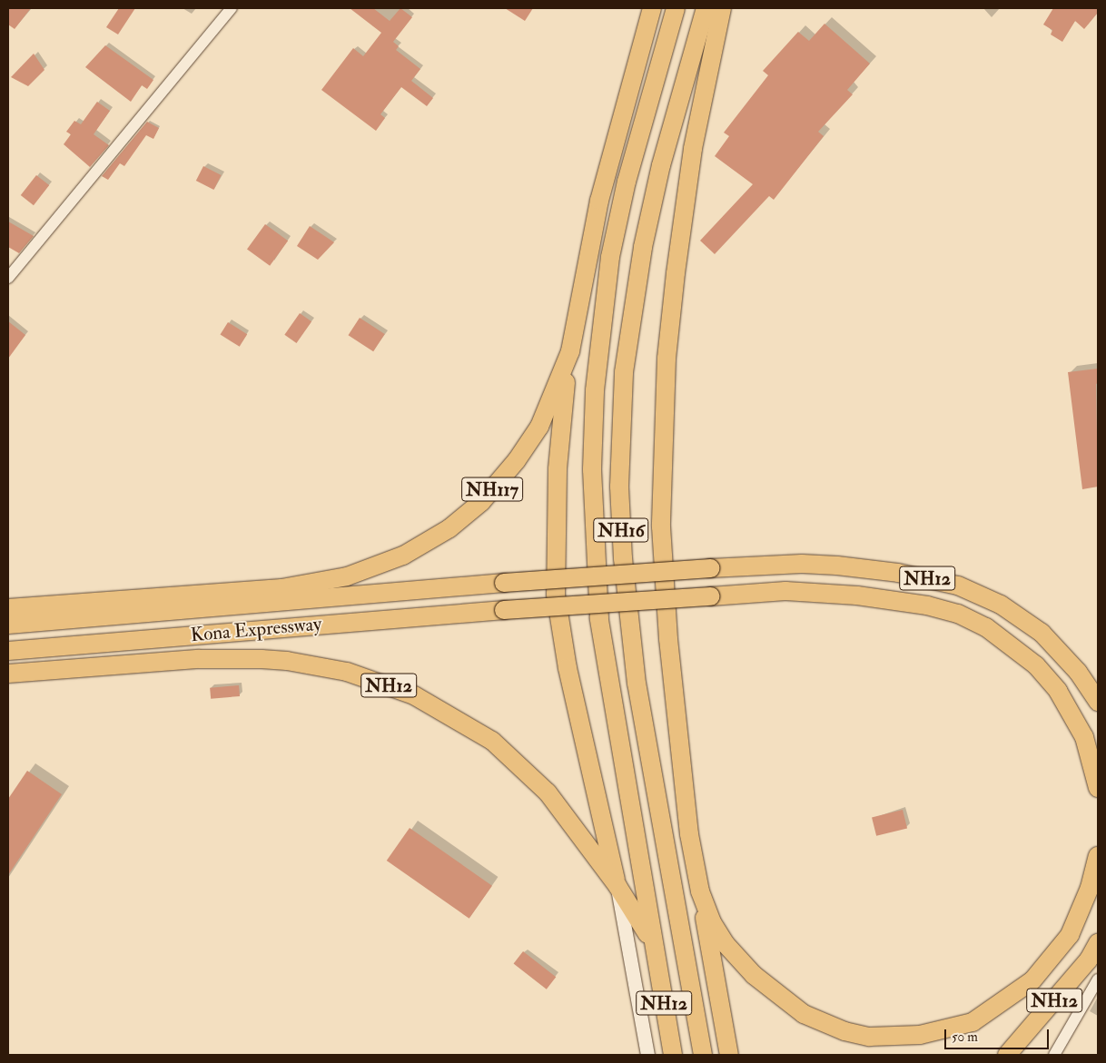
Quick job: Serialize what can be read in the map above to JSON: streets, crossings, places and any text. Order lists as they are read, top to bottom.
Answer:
{
  "streets": {
    "highway": [
      "NH117",
      "NH16",
      "NH12",
      "Kona Expressway"
    ]
  },
  "crossings": [
    ["NH16", "NH12"]
  ],
  "scale_bar": "50 m"
}
